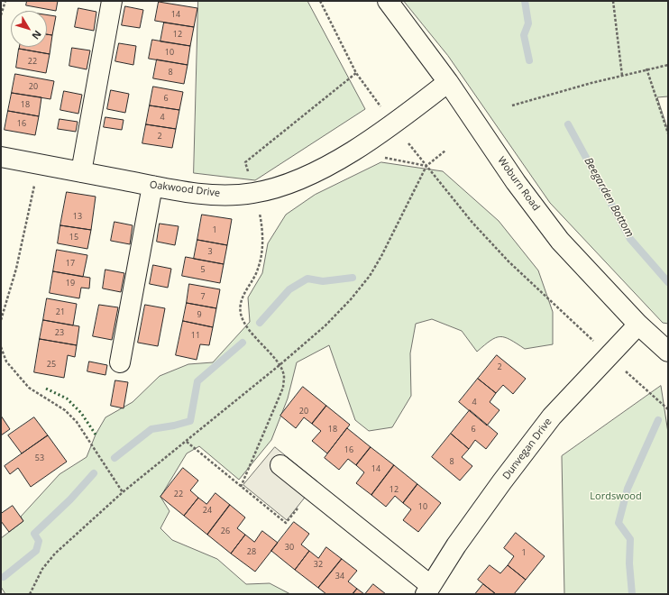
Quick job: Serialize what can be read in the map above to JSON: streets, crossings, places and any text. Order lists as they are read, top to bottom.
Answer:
{
  "streets": {
    "street": ["Woburn Road", "Oakwood Drive", "Dunvegan Drive"]
  },
  "crossings": [
    ["Woburn Road", "Oakwood Drive"],
    ["Woburn Road", "Dunvegan Drive"]
  ],
  "water": ["Beegarden Bottom"],
  "parks": ["Lordswood"],
  "house_numbers": [
    "14",
    "12",
    "10",
    "22",
    "8",
    "20",
    "6",
    "18",
    "4",
    "16",
    "2",
    "13",
    "1",
    "15",
    "3",
    "17",
    "5",
    "19",
    "7",
    "21",
    "9",
    "23",
    "11",
    "25",
    "2",
    "4",
    "20",
    "18",
    "6",
    "16",
    "53",
    "8",
    "14",
    "12",
    "22",
    "10",
    "24",
    "26",
    "30",
    "28",
    "1",
    "32",
    "34"
  ],
  "north": "bottom right"
}
